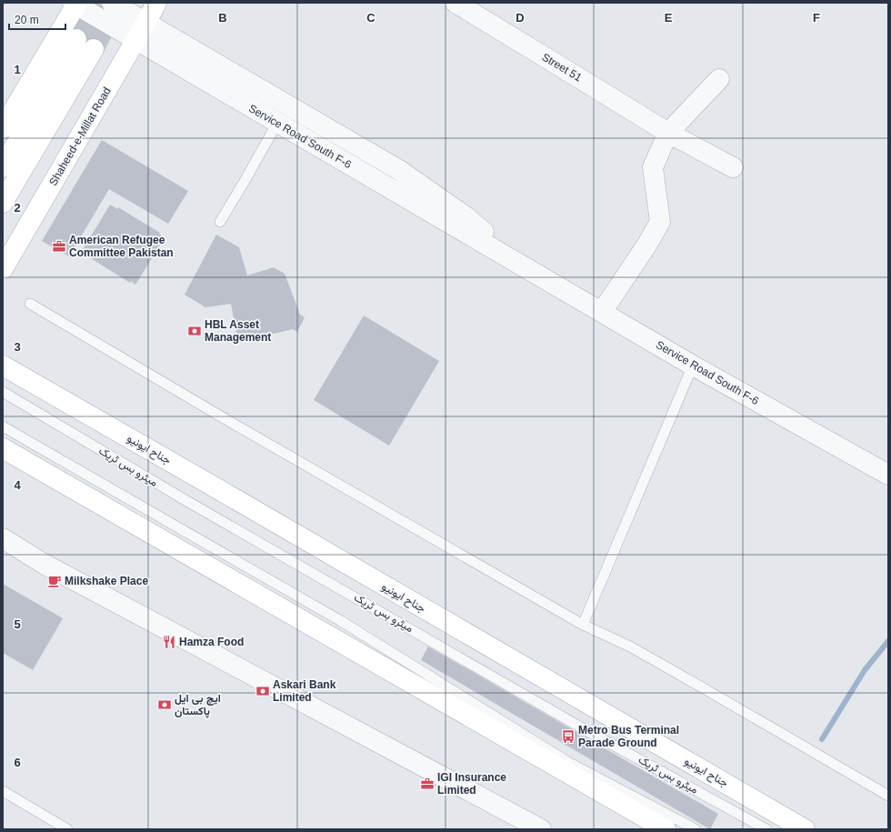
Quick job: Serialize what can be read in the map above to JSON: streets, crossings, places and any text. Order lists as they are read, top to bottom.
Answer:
{
  "streets": {
    "main road": ["Shaheed-e-Millat Road", "جناح ایونیو"],
    "street": ["Street 51", "Service Road South F-6"],
    "lane": ["میٹرو بس ٹریک"]
  },
  "crossings": [
    ["Shaheed-e-Millat Road", "Service Road South F-6"]
  ],
  "places": {
    "office": ["American Refugee Committee Pakistan", "IGI Insurance Limited"],
    "bank": ["HBL Asset Management", "Askari Bank Limited", "ایچ بی ایل پاکستان"],
    "cafe": ["Milkshake Place"],
    "restaurant": ["Hamza Food"],
    "bus stop": ["Metro Bus Terminal Parade Ground"]
  },
  "scale_bar": "20 m",
  "grid": {
    "columns": [
      "B",
      "C",
      "D",
      "E",
      "F"
    ],
    "rows": [
      "1",
      "2",
      "3",
      "4",
      "5",
      "6"
    ]
  }
}
